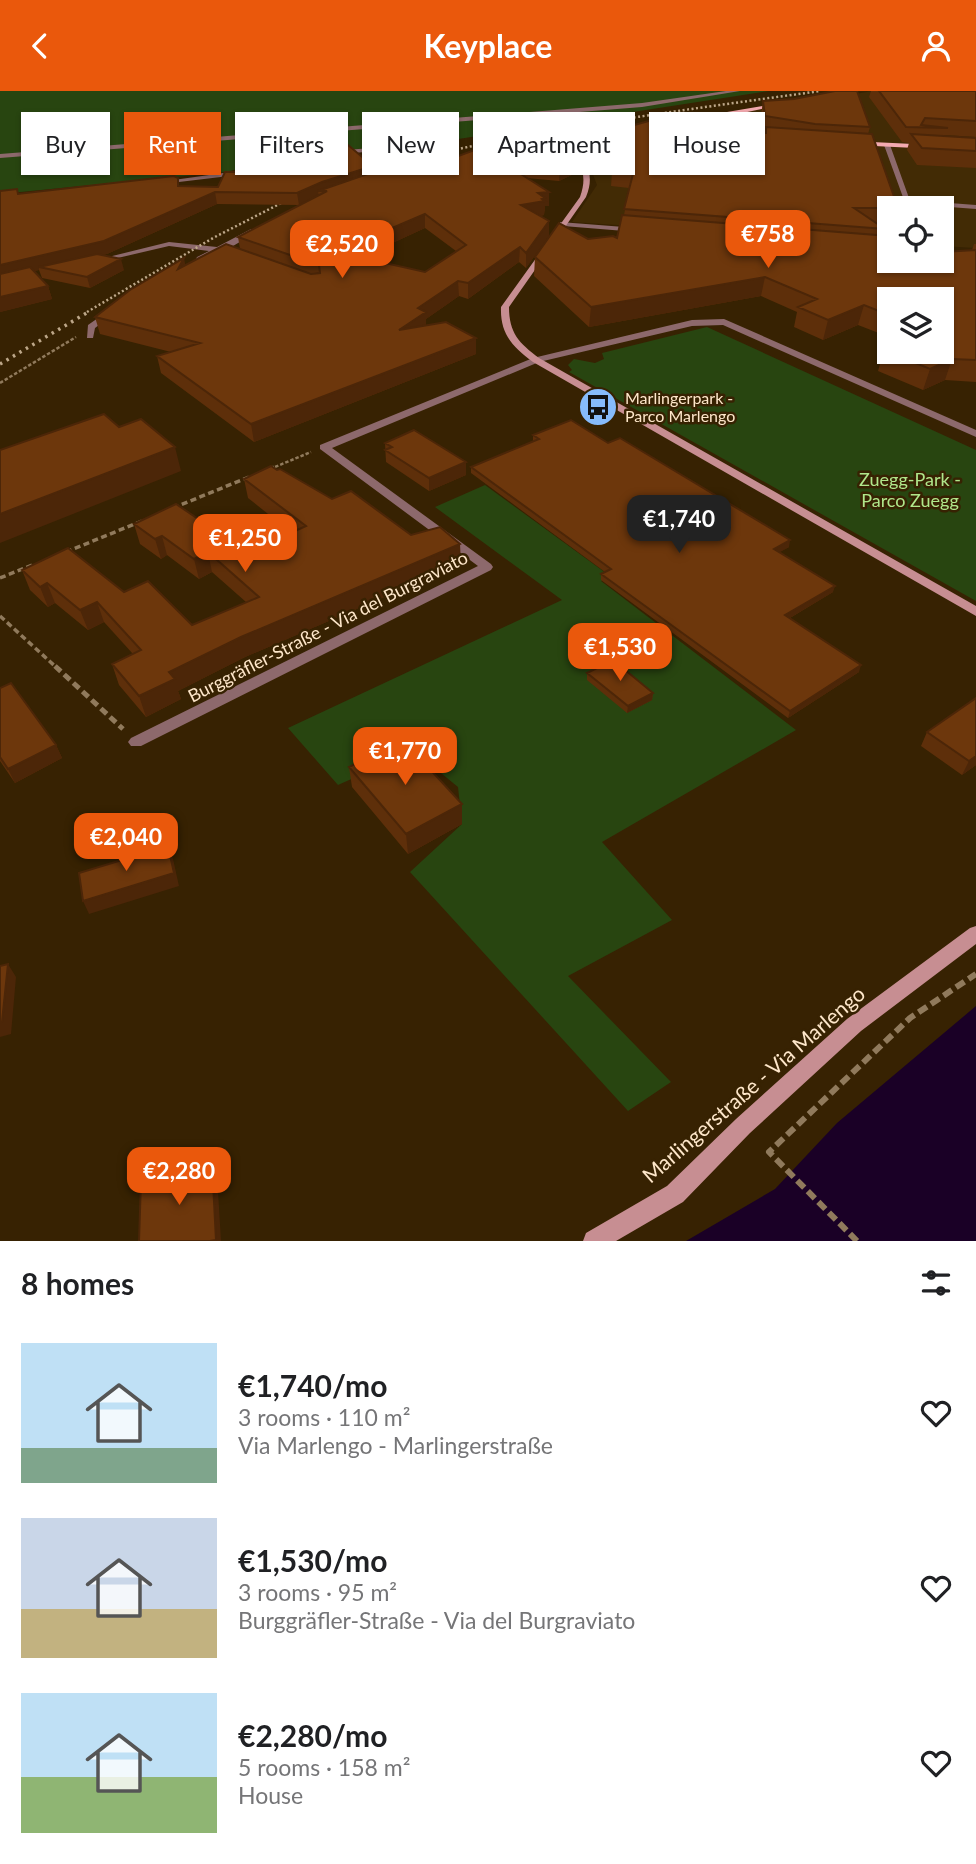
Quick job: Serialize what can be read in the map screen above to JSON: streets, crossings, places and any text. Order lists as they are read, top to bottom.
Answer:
{
  "streets": {
    "street": ["Burggräfler-Straße - Via del Burgraviato", "Marlingerstraße - Via Marlengo"]
  },
  "parks": ["Zuegg-Park - Parco Zuegg"],
  "places": {
    "bus stop": ["Marlingerpark - Parco Marlengo"]
  },
  "page": {
    "header": "Keyplace",
    "chip": [
      "Buy",
      "Rent",
      "Filters",
      "New",
      "Apartment",
      "House"
    ],
    "price": [
      "€758",
      "€2,520",
      "€1,740",
      "€1,250",
      "€1,530",
      "€1,770",
      "€2,040",
      "€2,280"
    ],
    "heading": "8 homes",
    "list": [
      {
        "name": "€1,740/mo",
        "note": "3 rooms · 110 m² · Via Marlengo - Marlingerstraße"
      },
      {
        "name": "€1,530/mo",
        "note": "3 rooms · 95 m² · Burggräfler-Straße - Via del Burgraviato"
      },
      {
        "name": "€2,280/mo",
        "note": "5 rooms · 158 m² · House"
      }
    ]
  }
}
